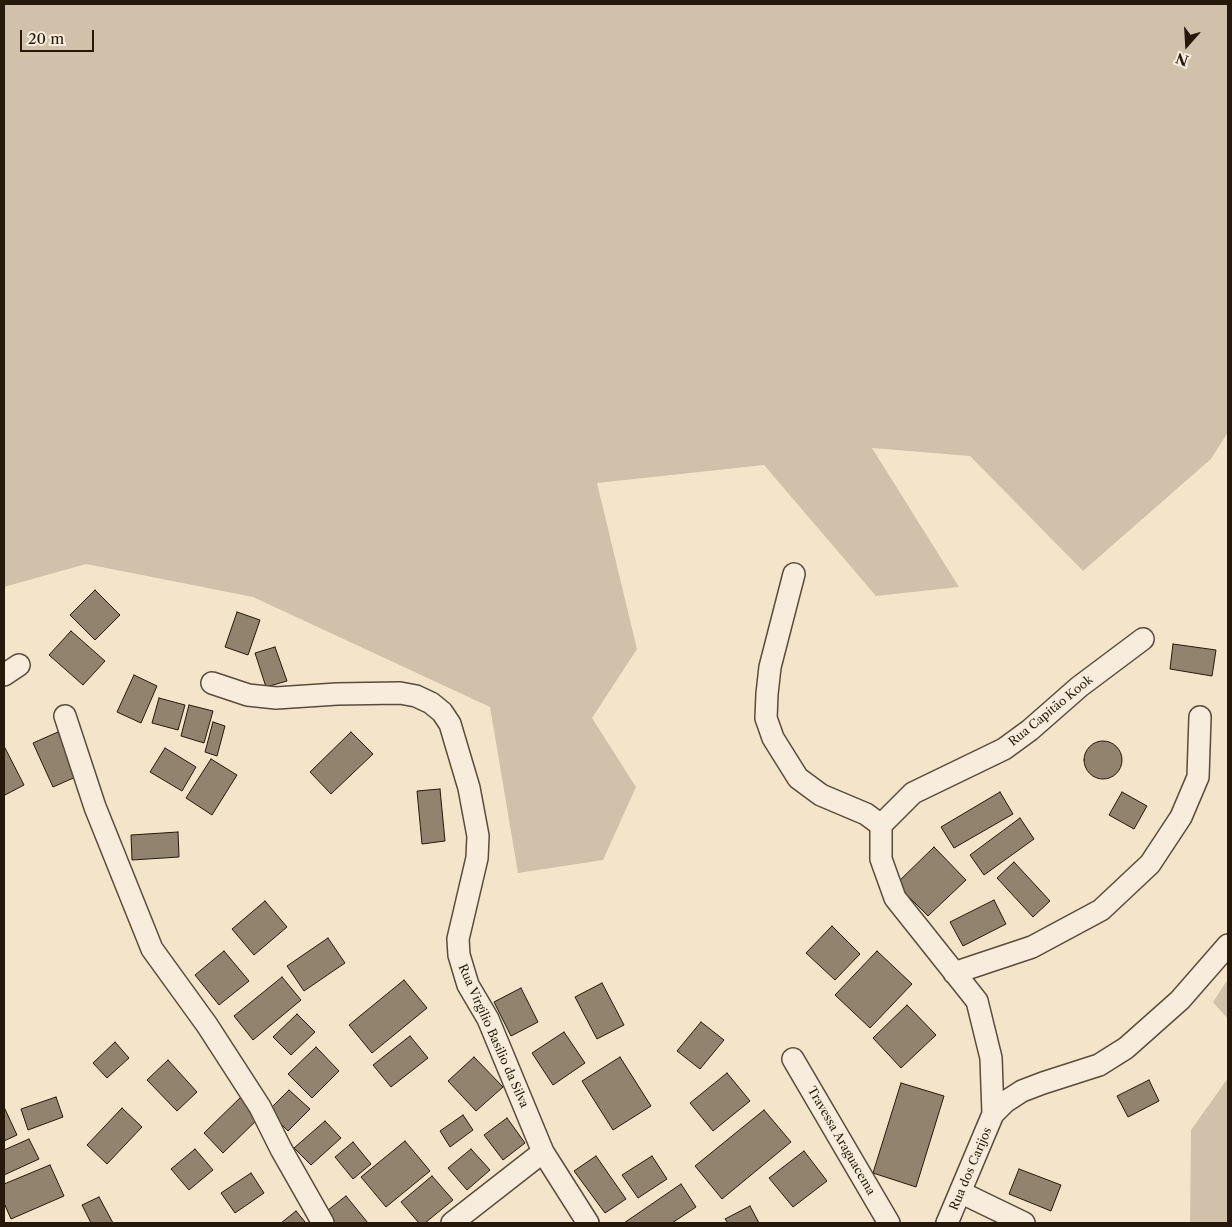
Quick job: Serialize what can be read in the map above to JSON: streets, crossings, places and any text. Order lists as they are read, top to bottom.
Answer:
{
  "streets": {
    "street": [
      "Rua Capitão Kook",
      "Rua Virgilio Basilio da Silva",
      "Travessa Araguacema",
      "Rua dos Carijos"
    ]
  },
  "scale_bar": "20 m",
  "north": "bottom"
}
